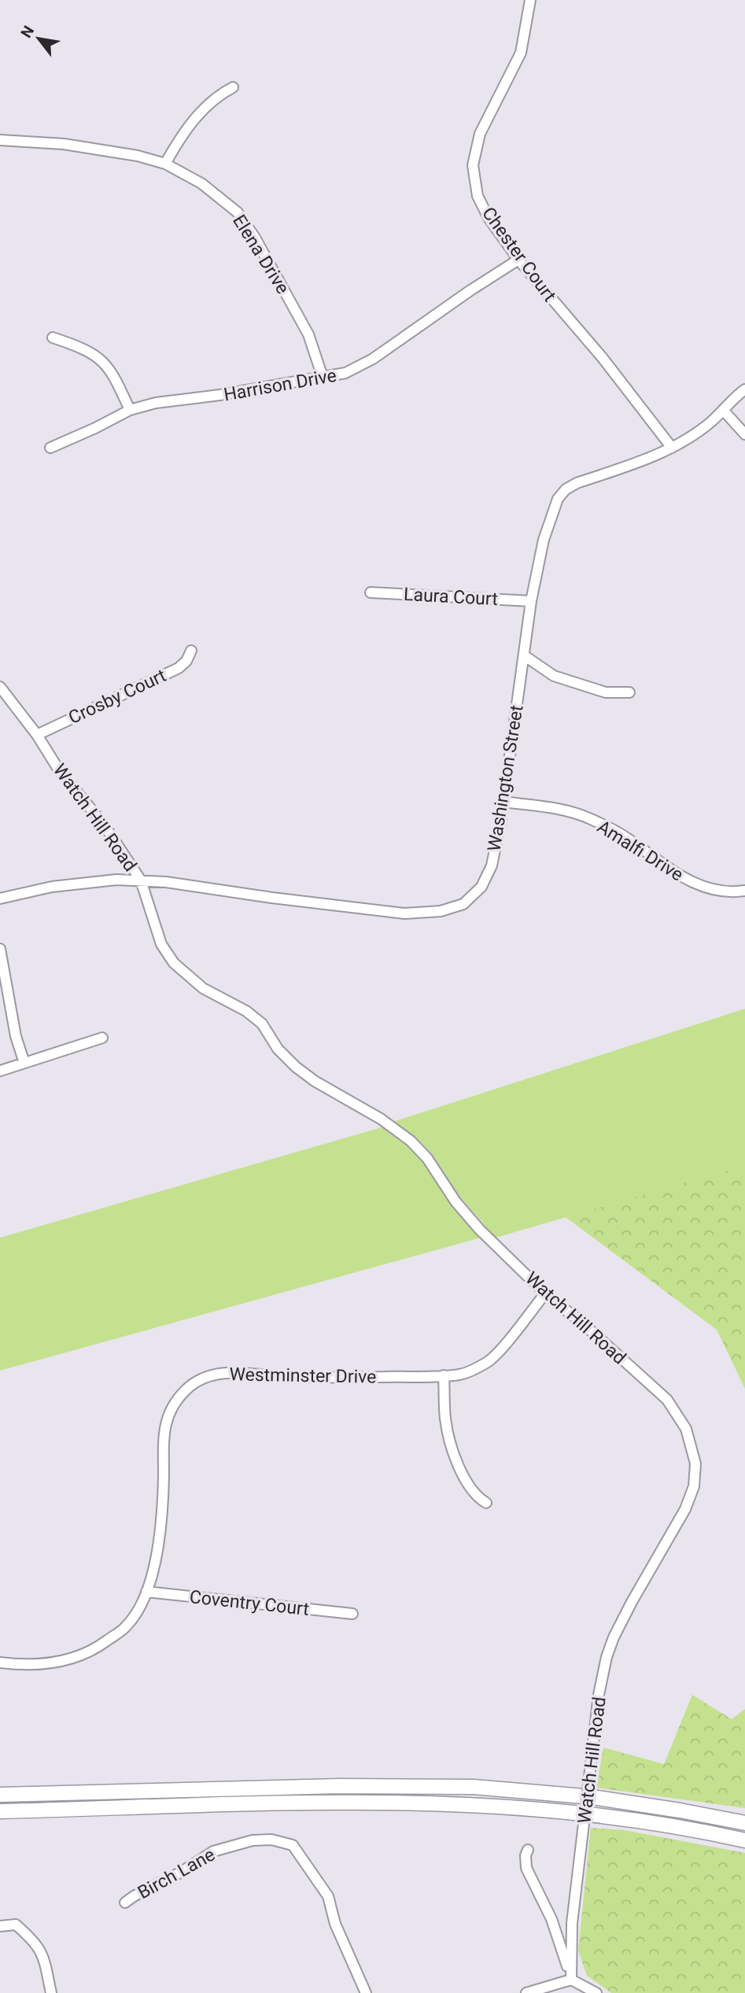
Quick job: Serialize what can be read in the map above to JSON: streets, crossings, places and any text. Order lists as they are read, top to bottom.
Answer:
{
  "streets": {
    "street": [
      "Elena Drive",
      "Chester Court",
      "Harrison Drive",
      "Laura Court",
      "Crosby Court",
      "Washington Street",
      "Watch Hill Road",
      "Amalfi Drive",
      "Westminster Drive",
      "Coventry Court",
      "Birch Lane"
    ]
  },
  "crossings": [
    ["Elena Drive", "Harrison Drive"],
    ["Chester Court", "Harrison Drive"],
    ["Chester Court", "Washington Street"],
    ["Laura Court", "Washington Street"],
    ["Crosby Court", "Watch Hill Road"],
    ["Washington Street", "Watch Hill Road"],
    ["Washington Street", "Amalfi Drive"],
    ["Watch Hill Road", "Westminster Drive"],
    ["Westminster Drive", "Coventry Court"]
  ],
  "north": "top left"
}
